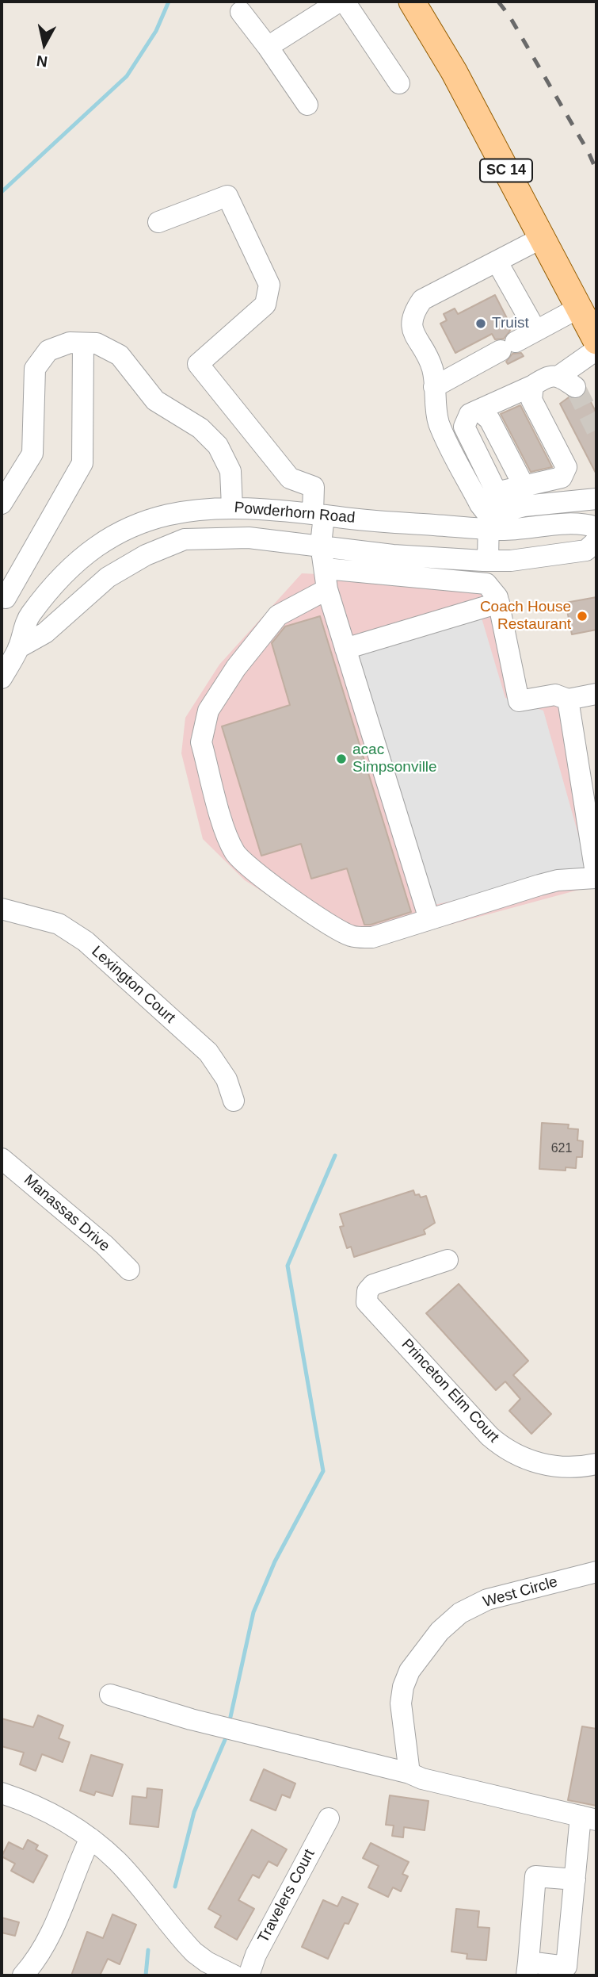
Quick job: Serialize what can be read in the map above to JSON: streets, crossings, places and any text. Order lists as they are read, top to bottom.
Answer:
{
  "streets": {
    "main road": ["SC 14"],
    "street": [
      "Powderhorn Road",
      "Lexington Court",
      "Manassas Drive",
      "Princeton Elm Court",
      "West Circle",
      "Travelers Court"
    ]
  },
  "places": ["Truist", "Coach House Restaurant", "acac Simpsonville"],
  "house_numbers": ["621"],
  "north": "bottom"
}
